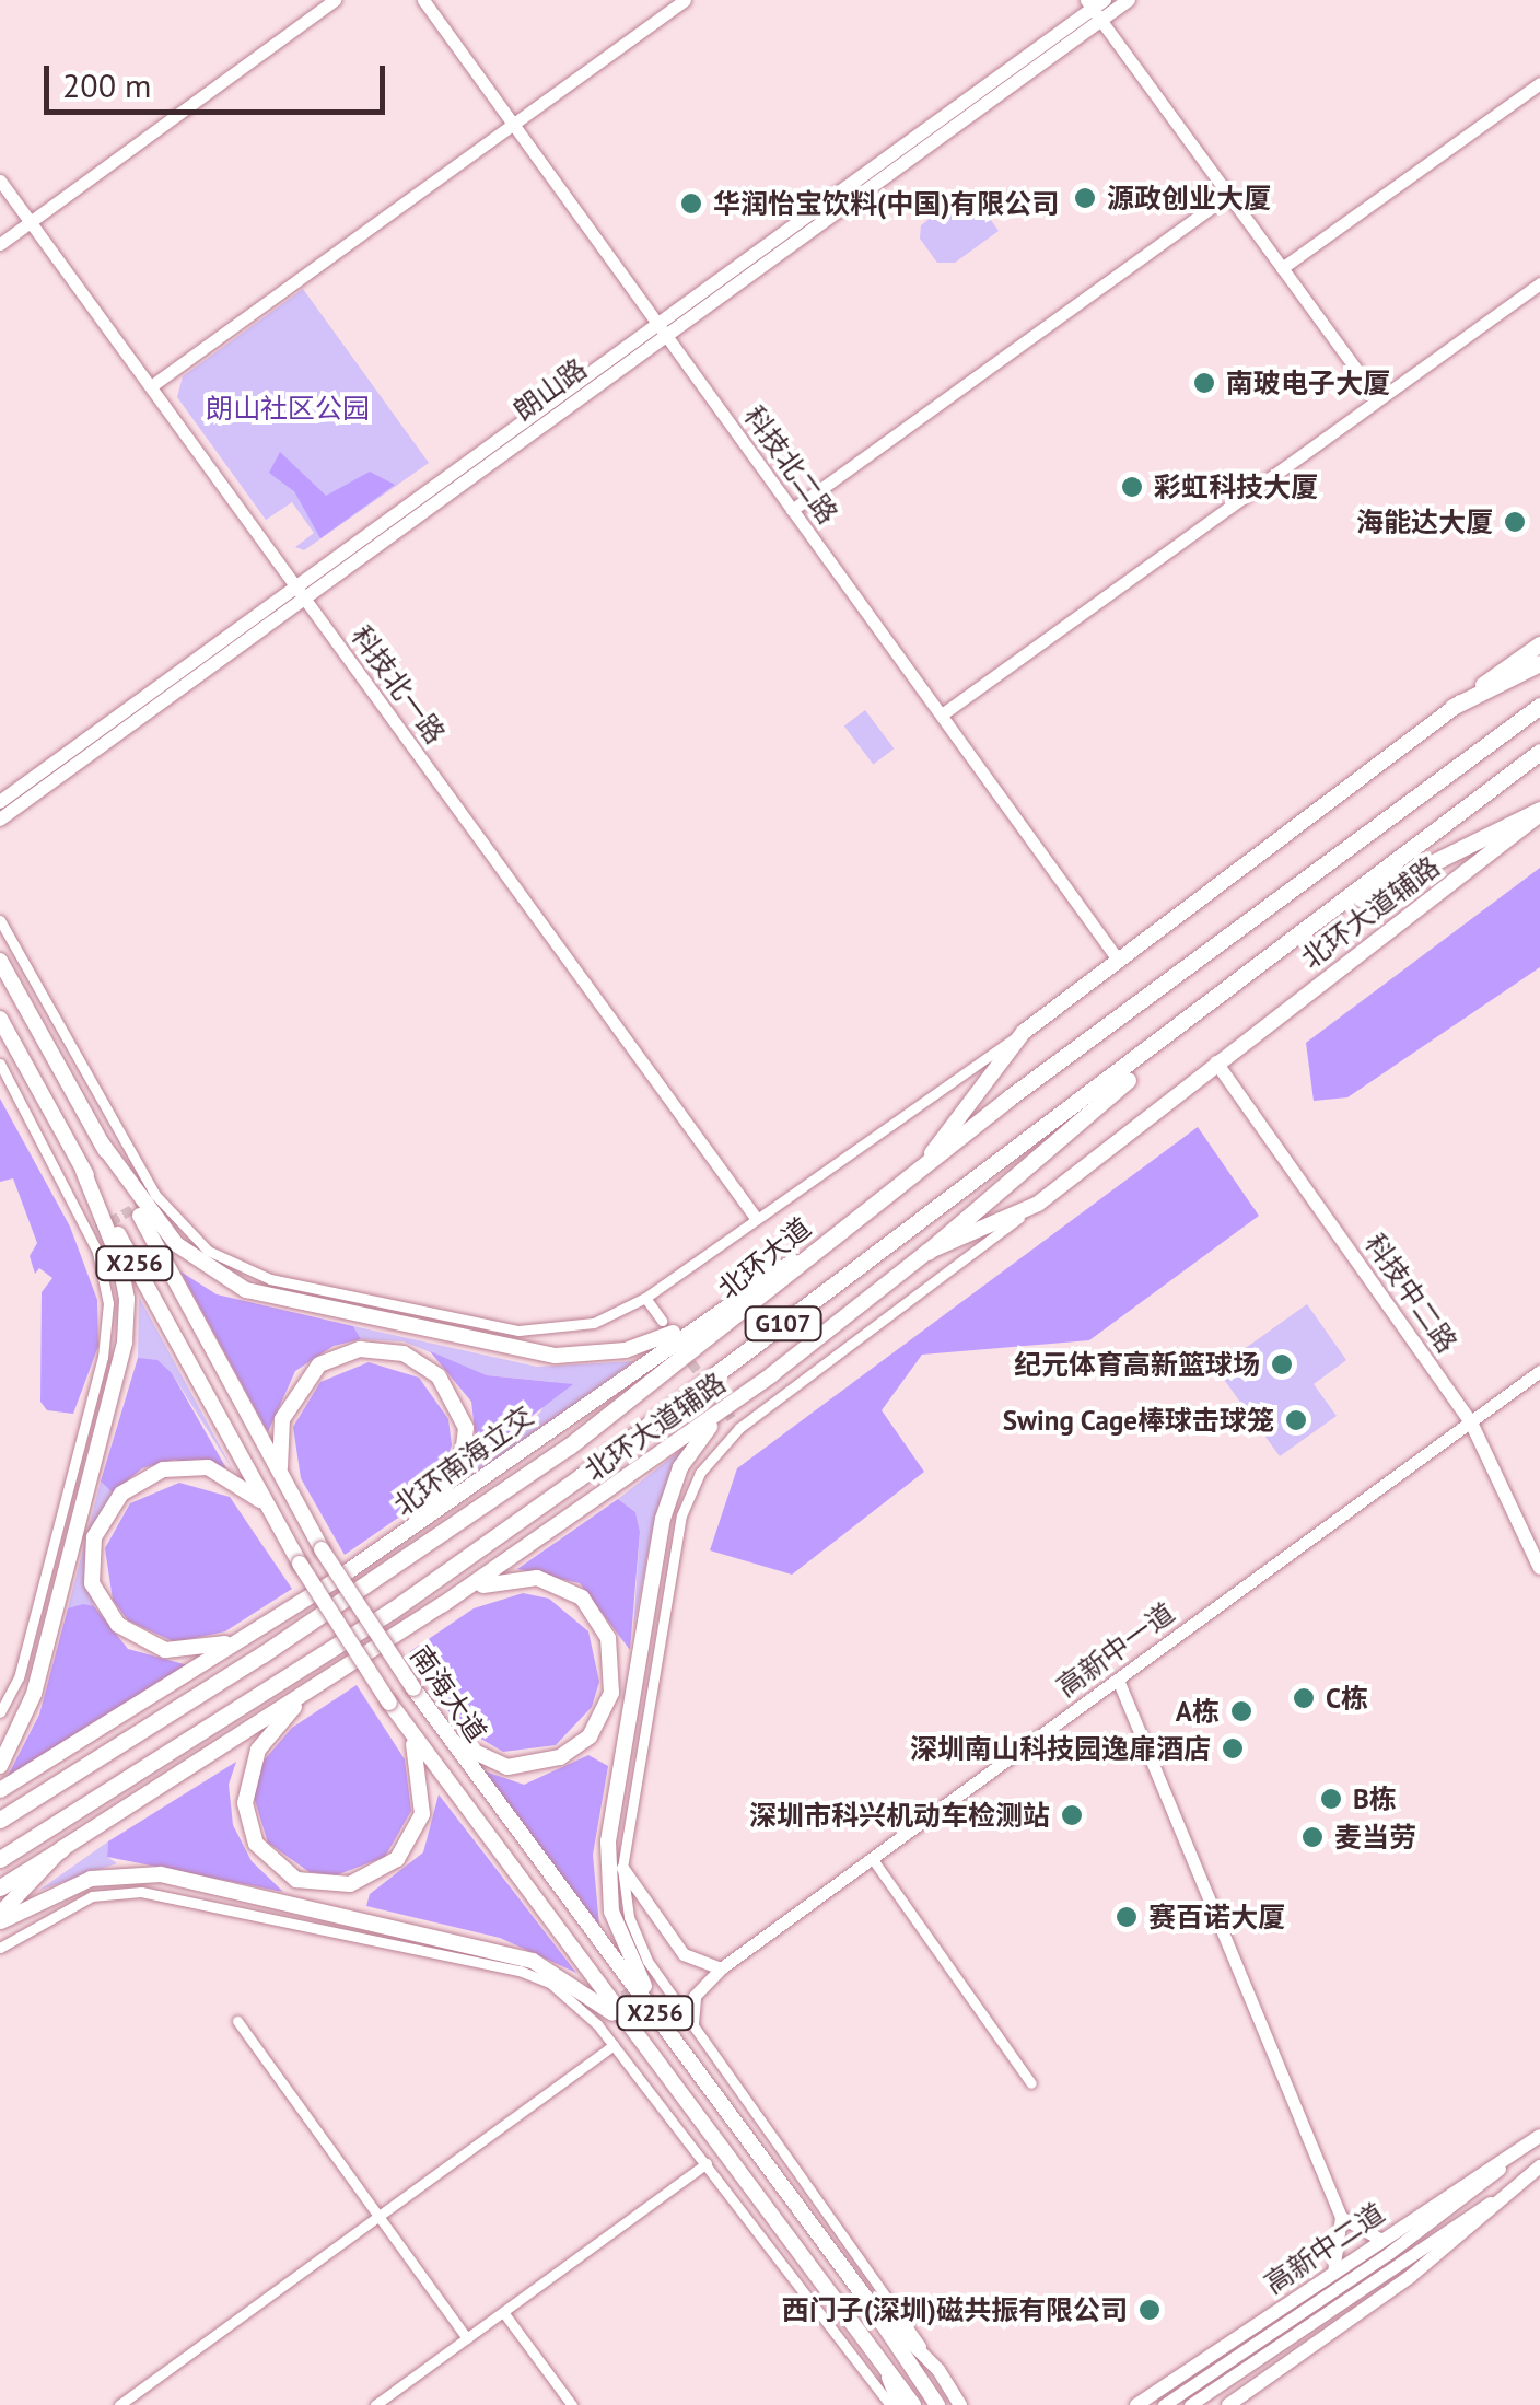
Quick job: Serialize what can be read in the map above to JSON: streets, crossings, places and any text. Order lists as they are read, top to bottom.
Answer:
{
  "streets": {
    "highway": ["北环大道", "G107"],
    "main road": [
      "朗山路",
      "北环大道辅路",
      "X256",
      "科技中二路",
      "北环南海立交",
      "南海大道",
      "高新中二道"
    ],
    "street": ["科技北二路", "科技北一路", "高新中一道"]
  },
  "crossings": [
    ["朗山路", "科技北二路"],
    ["朗山路", "科技北一路"],
    ["北环大道辅路", "科技中二路"],
    ["科技中二路", "高新中一道"]
  ],
  "parks": ["朗山社区公园"],
  "places": [
    "源政创业大厦",
    "华润怡宝饮料(中国)有限公司",
    "南玻电子大厦",
    "彩虹科技大厦",
    "海能达大厦",
    "纪元体育高新篮球场",
    "Swing Cage棒球击球笼",
    "C栋",
    "A栋",
    "深圳南山科技园逸扉酒店",
    "B栋",
    "深圳市科兴机动车检测站",
    "麦当劳",
    "赛百诺大厦",
    "西门子(深圳)磁共振有限公司"
  ],
  "scale_bar": "200 m"
}
